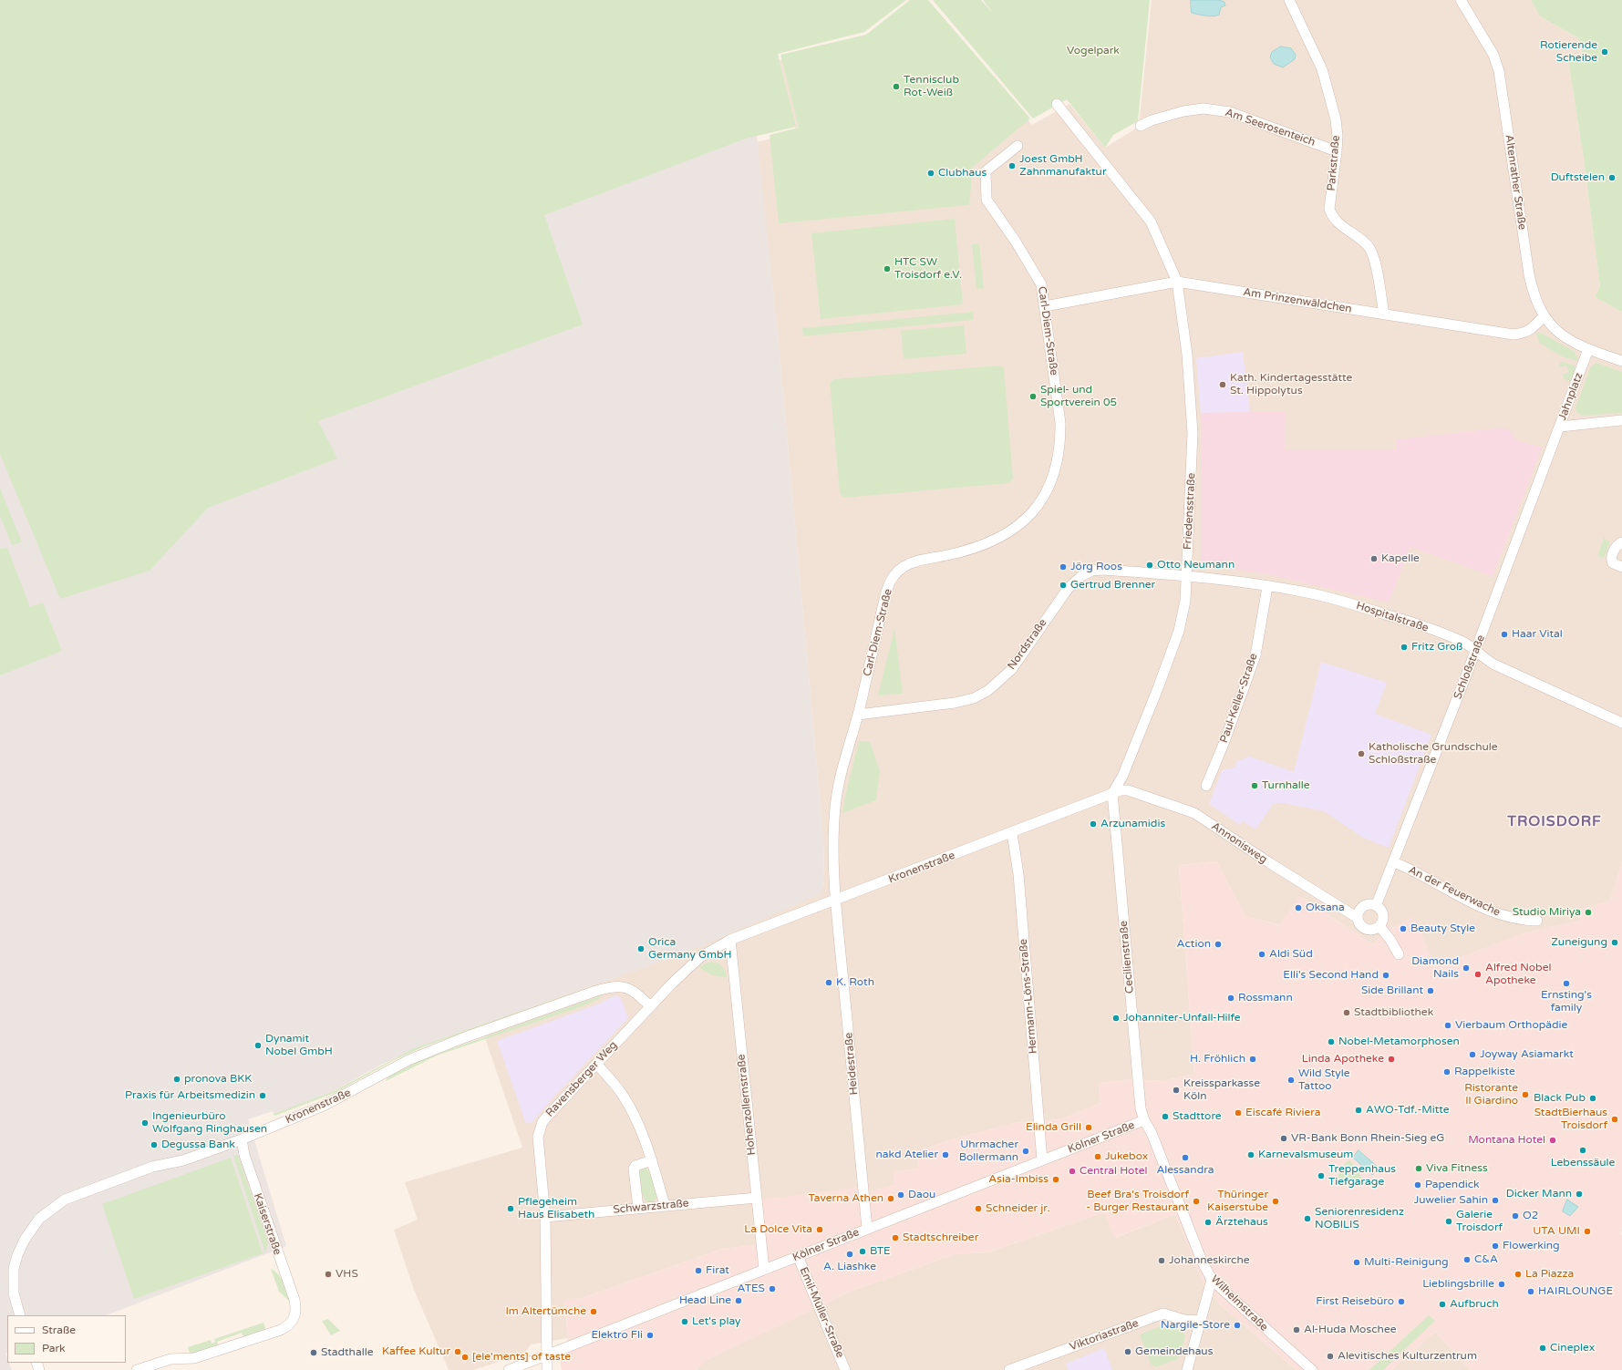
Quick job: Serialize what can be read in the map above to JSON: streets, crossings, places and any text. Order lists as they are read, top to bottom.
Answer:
{
  "streets": {
    "street": [
      "Am Seerosenteich",
      "Parkstraße",
      "Altenrather Straße",
      "Am Prinzenwäldchen",
      "Carl-Diem-Straße",
      "Jahnplatz",
      "Friedensstraße",
      "Hospitalstraße",
      "Nordstraße",
      "Schloßstraße",
      "Paul-Keller-Straße",
      "Annonisweg",
      "Kronenstraße",
      "An der Feuerwache",
      "Cecilienstraße",
      "Hermann-Löns-Straße",
      "Heidestraße",
      "Ravensberger Weg",
      "Hohenzollernstraße",
      "Kölner Straße",
      "Schwarzstraße",
      "Kaiserstraße",
      "Wilhelmstraße",
      "Emil-Müller-Straße",
      "Viktoriastraße"
    ]
  },
  "crossings": [
    ["Am Seerosenteich", "Parkstraße"],
    ["Parkstraße", "Am Prinzenwäldchen"],
    ["Altenrather Straße", "Am Prinzenwäldchen"],
    ["Altenrather Straße", "Jahnplatz"],
    ["Am Prinzenwäldchen", "Carl-Diem-Straße"],
    ["Am Prinzenwäldchen", "Friedensstraße"],
    ["Carl-Diem-Straße", "Nordstraße"],
    ["Carl-Diem-Straße", "Kronenstraße"],
    ["Carl-Diem-Straße", "Heidestraße"],
    ["Jahnplatz", "Schloßstraße"],
    ["Friedensstraße", "Hospitalstraße"],
    ["Friedensstraße", "Nordstraße"],
    ["Friedensstraße", "Annonisweg"],
    ["Friedensstraße", "Kronenstraße"],
    ["Friedensstraße", "Cecilienstraße"],
    ["Hospitalstraße", "Nordstraße"],
    ["Hospitalstraße", "Schloßstraße"],
    ["Hospitalstraße", "Paul-Keller-Straße"],
    ["Schloßstraße", "Annonisweg"],
    ["Schloßstraße", "An der Feuerwache"],
    ["Annonisweg", "Kronenstraße"],
    ["Annonisweg", "Cecilienstraße"],
    ["Kronenstraße", "Cecilienstraße"],
    ["Kronenstraße", "Hermann-Löns-Straße"],
    ["Kronenstraße", "Heidestraße"],
    ["Kronenstraße", "Ravensberger Weg"],
    ["Kronenstraße", "Hohenzollernstraße"],
    ["Kronenstraße", "Kaiserstraße"],
    ["Cecilienstraße", "Kölner Straße"],
    ["Cecilienstraße", "Wilhelmstraße"],
    ["Hermann-Löns-Straße", "Kölner Straße"],
    ["Heidestraße", "Kölner Straße"],
    ["Ravensberger Weg", "Hohenzollernstraße"],
    ["Ravensberger Weg", "Kölner Straße"],
    ["Ravensberger Weg", "Schwarzstraße"],
    ["Hohenzollernstraße", "Kölner Straße"],
    ["Hohenzollernstraße", "Schwarzstraße"],
    ["Kölner Straße", "Wilhelmstraße"],
    ["Kölner Straße", "Emil-Müller-Straße"]
  ],
  "districts": ["TROISDORF"],
  "parks": ["Vogelpark"],
  "places": [
    "Rotierende Scheibe",
    "Tennisclub Rot-Weiß",
    "Joest GmbH Zahnmanufaktur",
    "Clubhaus",
    "Duftstelen",
    "HTC SW Troisdorf e.V.",
    "Kath. Kindertagesstätte St. Hippolytus",
    "Spiel- und Sportverein 05",
    "Kapelle",
    "Otto Neumann",
    "Jörg Roos",
    "Gertrud Brenner",
    "Haar Vital",
    "Fritz Groß",
    "Katholische Grundschule Schloßstraße",
    "Turnhalle",
    "Arzunamidis",
    "Oksana",
    "Studio Miriya",
    "Beauty Style",
    "Zuneigung",
    "Action",
    "Orica Germany GmbH",
    "Aldi Süd",
    "Diamond Nails",
    "Alfred Nobel Apotheke",
    "Elli's Second Hand",
    "K. Roth",
    "Ernsting's family",
    "Side Brillant",
    "Rossmann",
    "Stadtbibliothek",
    "Johanniter-Unfall-Hilfe",
    "Vierbaum Orthopädie",
    "Nobel-Metamorphosen",
    "Dynamit Nobel GmbH",
    "Joyway Asiamarkt",
    "H. Fröhlich",
    "Linda Apotheke",
    "Rappelkiste",
    "pronova BKK",
    "Wild Style Tattoo",
    "Kreissparkasse Köln",
    "Ristorante Il Giardino",
    "Praxis für Arbeitsmedizin",
    "Black Pub",
    "AWO-Tdf.-Mitte",
    "Eiscafé Riviera",
    "Stadttore",
    "StadtBierhaus Troisdorf",
    "Ingenieurbüro Wolfgang Ringhausen",
    "Elinda Grill",
    "VR-Bank Bonn Rhein-Sieg eG",
    "Montana Hotel",
    "Degussa Bank",
    "Lebenssäule",
    "Uhrmacher Bollermann",
    "nakd Atelier",
    "Karnevalsmuseum",
    "Jukebox",
    "Alessandra",
    "Viva Fitness",
    "Central Hotel",
    "Treppenhaus Tiefgarage",
    "Asia-Imbiss",
    "Papendick",
    "Dicker Mann",
    "Daou",
    "Taverna Athen",
    "Juwelier Sahin",
    "Beef Bra's Troisdorf - Burger Restaurant",
    "Thüringer Kaiserstube",
    "Pflegeheim Haus Elisabeth",
    "Schneider jr.",
    "O2",
    "Seniorenresidenz NOBILIS",
    "Galerie Troisdorf",
    "Ärztehaus",
    "La Dolce Vita",
    "UTA UMI",
    "Stadtschreiber",
    "Flowerking",
    "BTE",
    "A. Liashke",
    "C&A",
    "Johanneskirche",
    "Multi-Reinigung",
    "Firat",
    "VHS",
    "La Piazza",
    "Lieblingsbrille",
    "ATES",
    "HAIRLOUNGE",
    "Head Line",
    "First Reisebüro",
    "Aufbruch",
    "Im Altertümche",
    "Let's play",
    "Nargile-Store",
    "Al-Huda Moschee",
    "Elektro Fli",
    "Cineplex",
    "Kaffee Kultur",
    "Gemeindehaus",
    "Stadthalle",
    "Alevitisches Kulturzentrum",
    "[ele'ments] of taste"
  ],
  "legend": ["Straße", "Park"]
}
